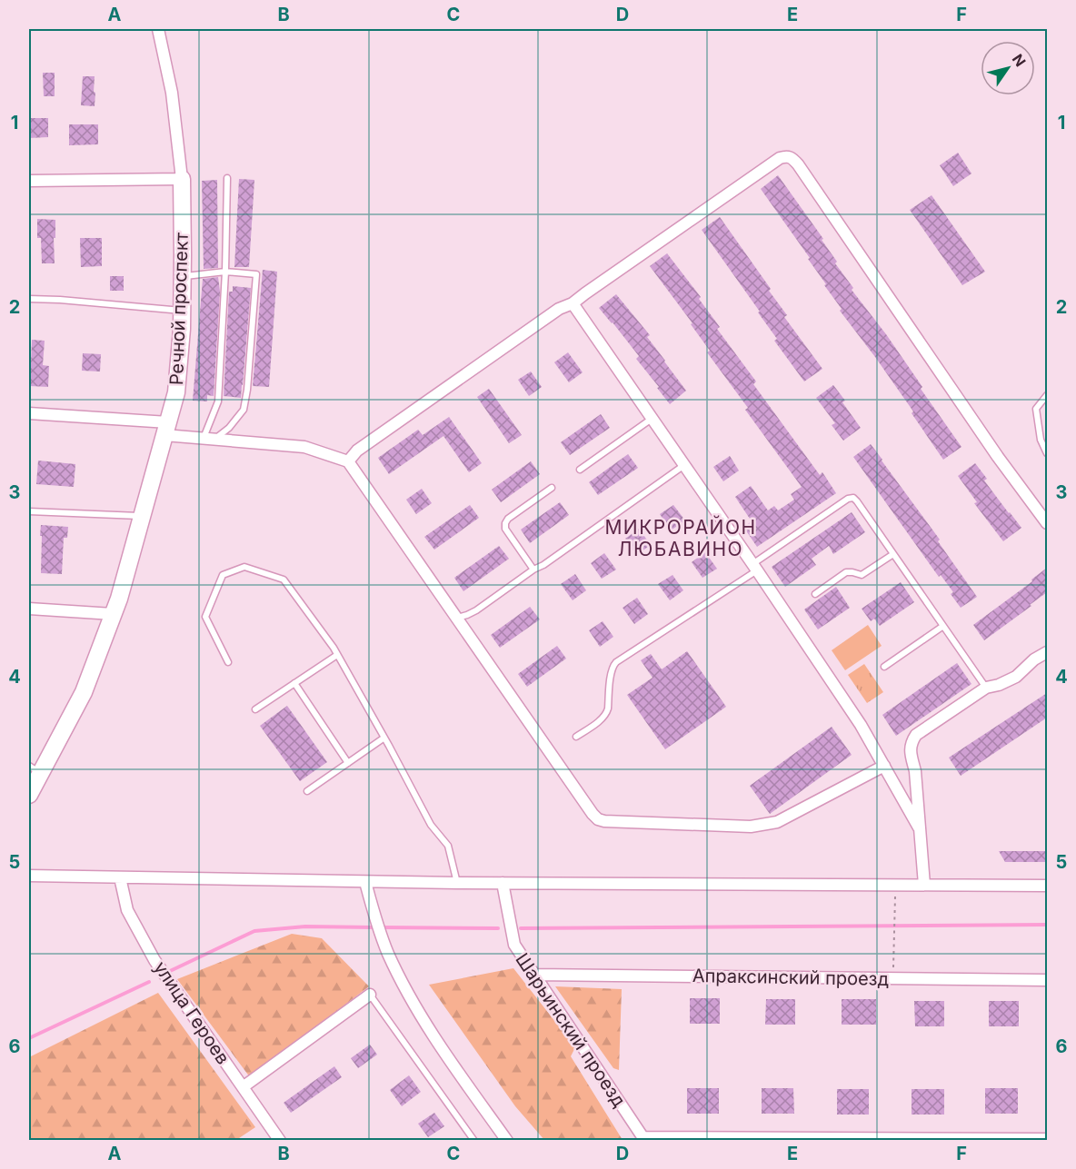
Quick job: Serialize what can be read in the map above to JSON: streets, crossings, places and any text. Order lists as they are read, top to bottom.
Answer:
{
  "streets": {
    "street": [
      "Речной проспект",
      "Апраксинский проезд",
      "улица Героев",
      "Шарьинский проезд"
    ]
  },
  "crossings": [
    ["Апраксинский проезд", "Шарьинский проезд"]
  ],
  "districts": ["МИКРОРАЙОН ЛЮБАВИНО"],
  "north": "top right",
  "grid": {
    "columns": [
      "A",
      "B",
      "C",
      "D",
      "E",
      "F"
    ],
    "rows": [
      "1",
      "2",
      "3",
      "4",
      "5",
      "6"
    ]
  }
}
